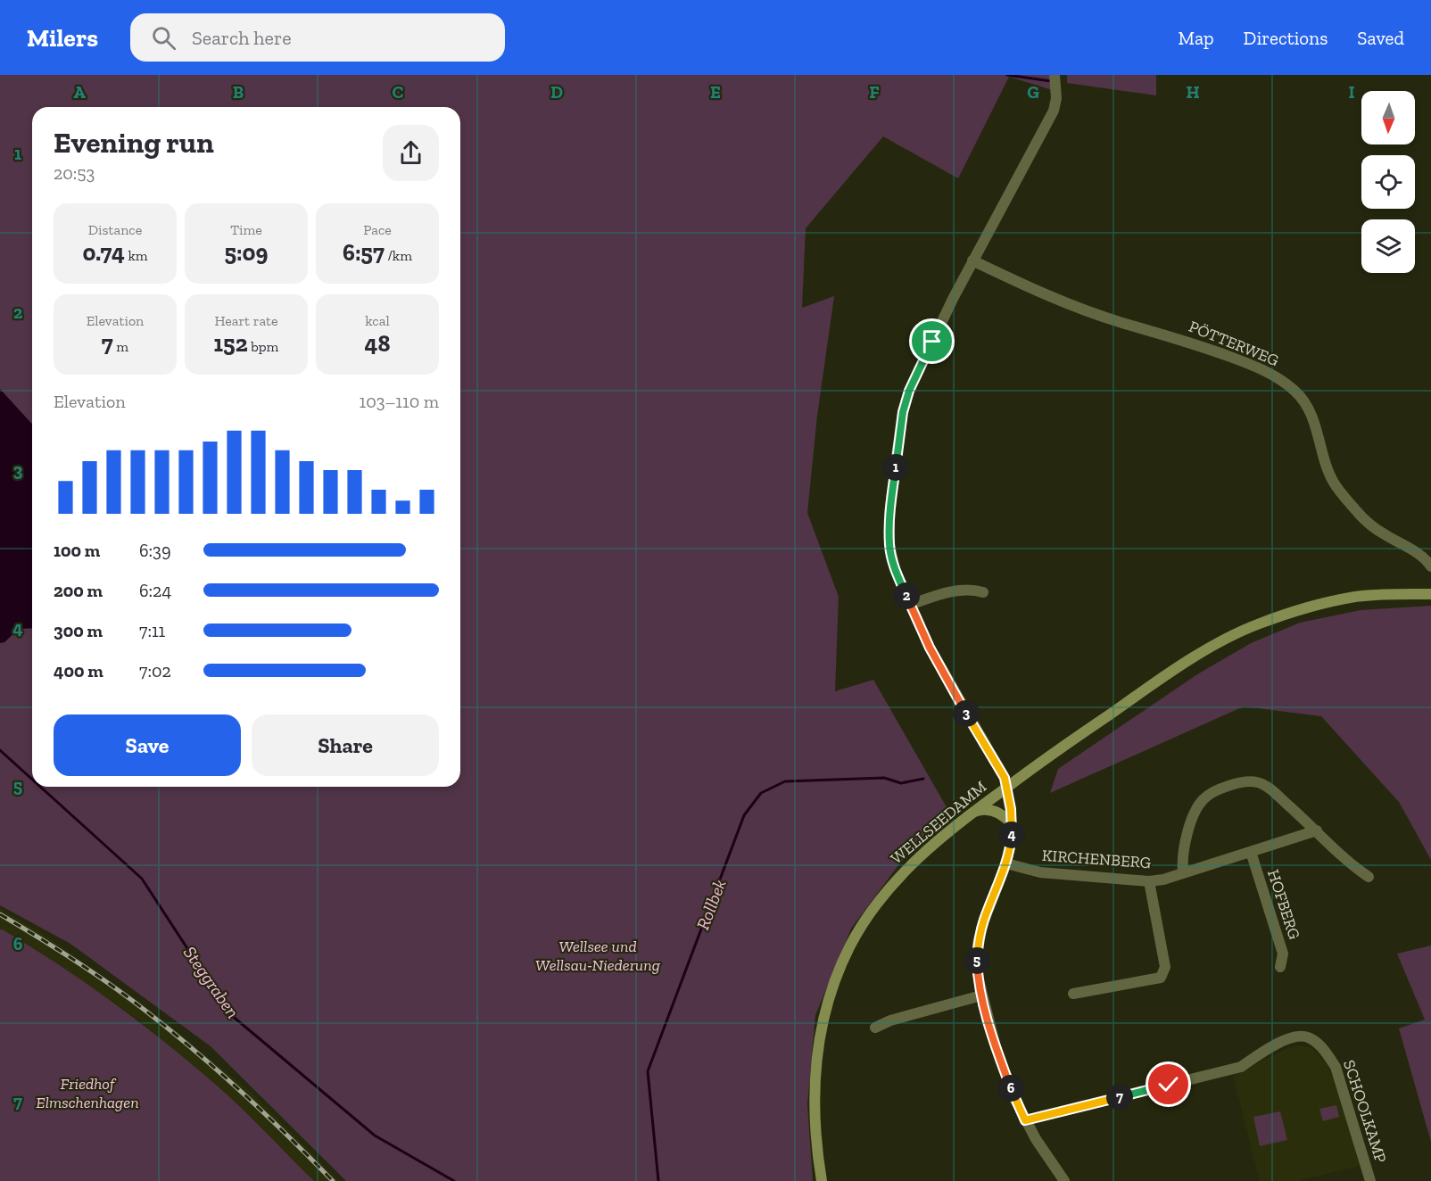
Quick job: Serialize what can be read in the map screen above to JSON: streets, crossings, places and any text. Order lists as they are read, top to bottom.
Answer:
{
  "streets": {
    "main road": ["WELLSEEDAMM"],
    "street": [
      "PÖTTERWEG",
      "KIRCHENBERG",
      "HOFBERG",
      "SCHOOLKAMP"
    ]
  },
  "crossings": [
    ["KIRCHENBERG", "HOFBERG"]
  ],
  "water": ["Rollbek", "Steggraben"],
  "parks": ["Wellsee und Wellsau-Niederung", "Friedhof Elmschenhagen"],
  "north": "bottom",
  "page": {
    "header": "Milers",
    "search": "Search here",
    "nav": ["Map", "Directions", "Saved"],
    "heading": ["Evening run", "20:53"],
    "stats": [
      ["Distance", "0.74 km"],
      ["Time", "5:09"],
      ["Pace", "6:57 /km"],
      ["Elevation", "7 m"],
      ["Heart rate", "152 bpm"],
      ["kcal", "48"]
    ],
    "chart": ["Elevation", "103–110 m"],
    "pins": [
      "1",
      "2",
      "3",
      "4",
      "5",
      "6",
      "7"
    ],
    "list": [
      {
        "name": "100 m",
        "note": "6:39"
      },
      {
        "name": "200 m",
        "note": "6:24"
      },
      {
        "name": "300 m",
        "note": "7:11"
      },
      {
        "name": "400 m",
        "note": "7:02"
      }
    ],
    "buttons": ["Save", "Share"]
  },
  "grid": {
    "columns": [
      "A",
      "B",
      "C",
      "D",
      "E",
      "F",
      "G",
      "H",
      "I"
    ],
    "rows": [
      "1",
      "2",
      "3",
      "4",
      "5",
      "6",
      "7"
    ]
  }
}
